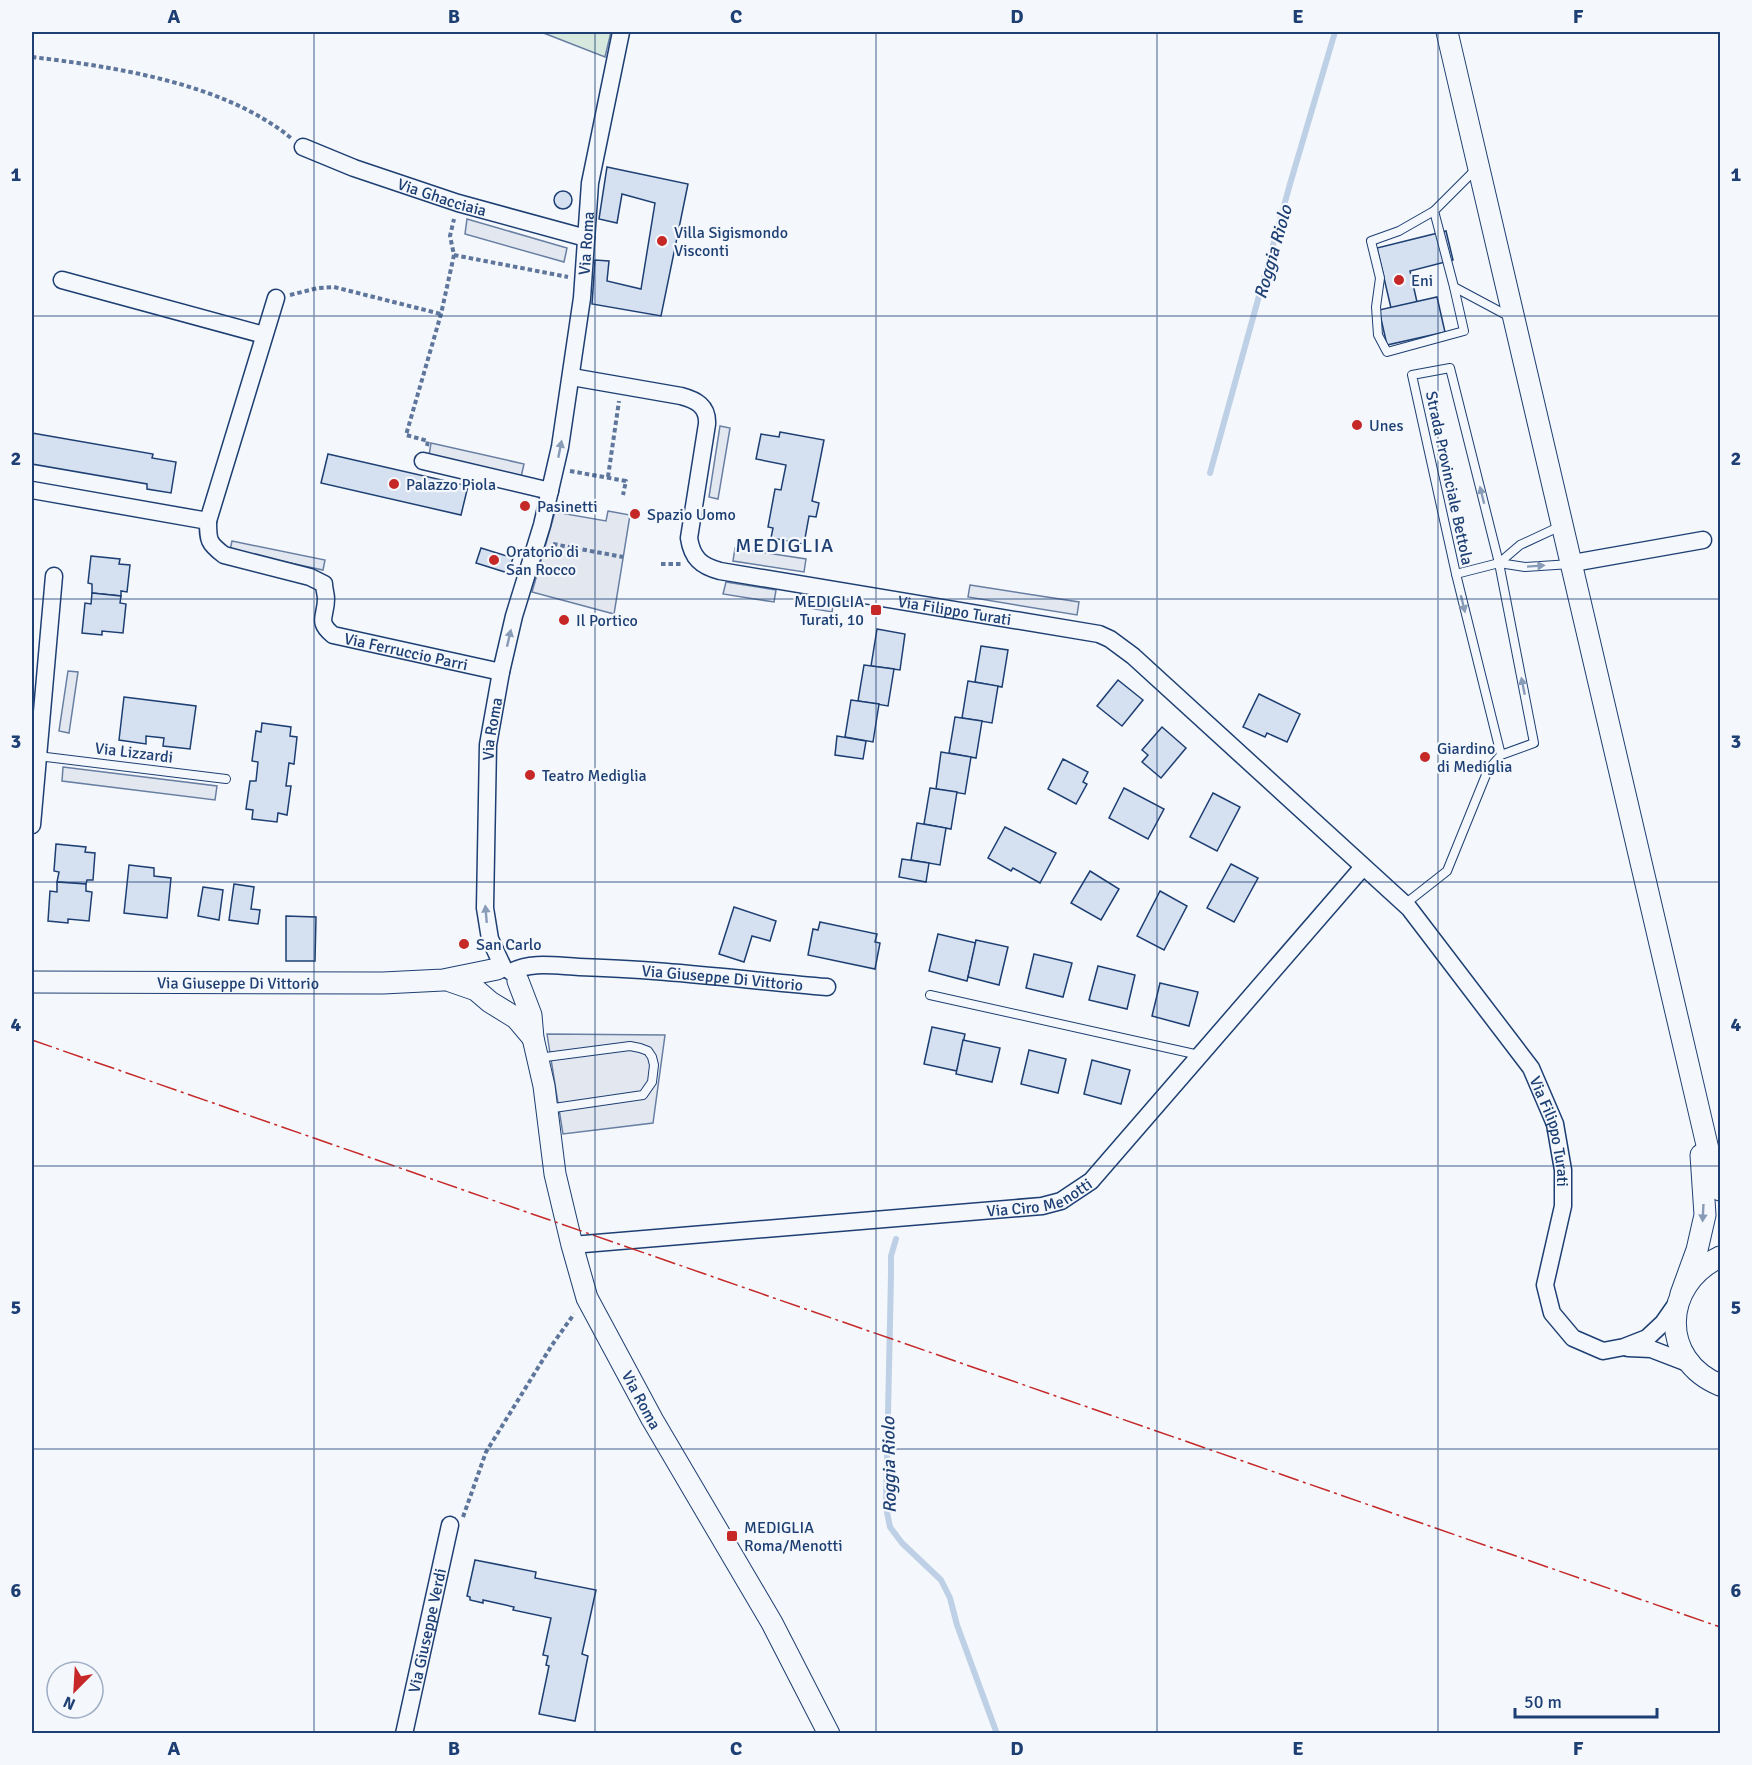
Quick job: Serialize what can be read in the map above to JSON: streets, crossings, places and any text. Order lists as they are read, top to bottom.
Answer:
{
  "streets": {
    "street": [
      "Via Ghacciaia",
      "Via Roma",
      "Via Filippo Turati",
      "Via Ferruccio Parri",
      "Via Giuseppe Di Vittorio",
      "Via Ciro Menotti",
      "Via Giuseppe Verdi"
    ],
    "lane": ["Strada Provinciale Bettola", "Via Lizzardi"]
  },
  "crossings": [
    ["Via Ghacciaia", "Via Roma"],
    ["Via Roma", "Via Filippo Turati"],
    ["Via Roma", "Via Ferruccio Parri"],
    ["Via Roma", "Via Giuseppe Di Vittorio"],
    ["Via Roma", "Via Ciro Menotti"],
    ["Via Filippo Turati", "Via Ciro Menotti"]
  ],
  "districts": ["MEDIGLIA"],
  "water": ["Roggia Riolo"],
  "places": {
    "other": [
      "Villa Sigismondo Visconti",
      "Eni",
      "Unes",
      "Palazzo Piola",
      "Pasinetti",
      "Spazio Uomo",
      "Oratorio di San Rocco",
      "Il Portico",
      "Giardino di Mediglia",
      "Teatro Mediglia",
      "San Carlo"
    ],
    "transit": ["MEDIGLIA Turati, 10", "MEDIGLIA Roma/Menotti"]
  },
  "scale_bar": "50 m",
  "north": "bottom left",
  "grid": {
    "columns": [
      "A",
      "B",
      "C",
      "D",
      "E",
      "F"
    ],
    "rows": [
      "1",
      "2",
      "3",
      "4",
      "5",
      "6"
    ]
  }
}
